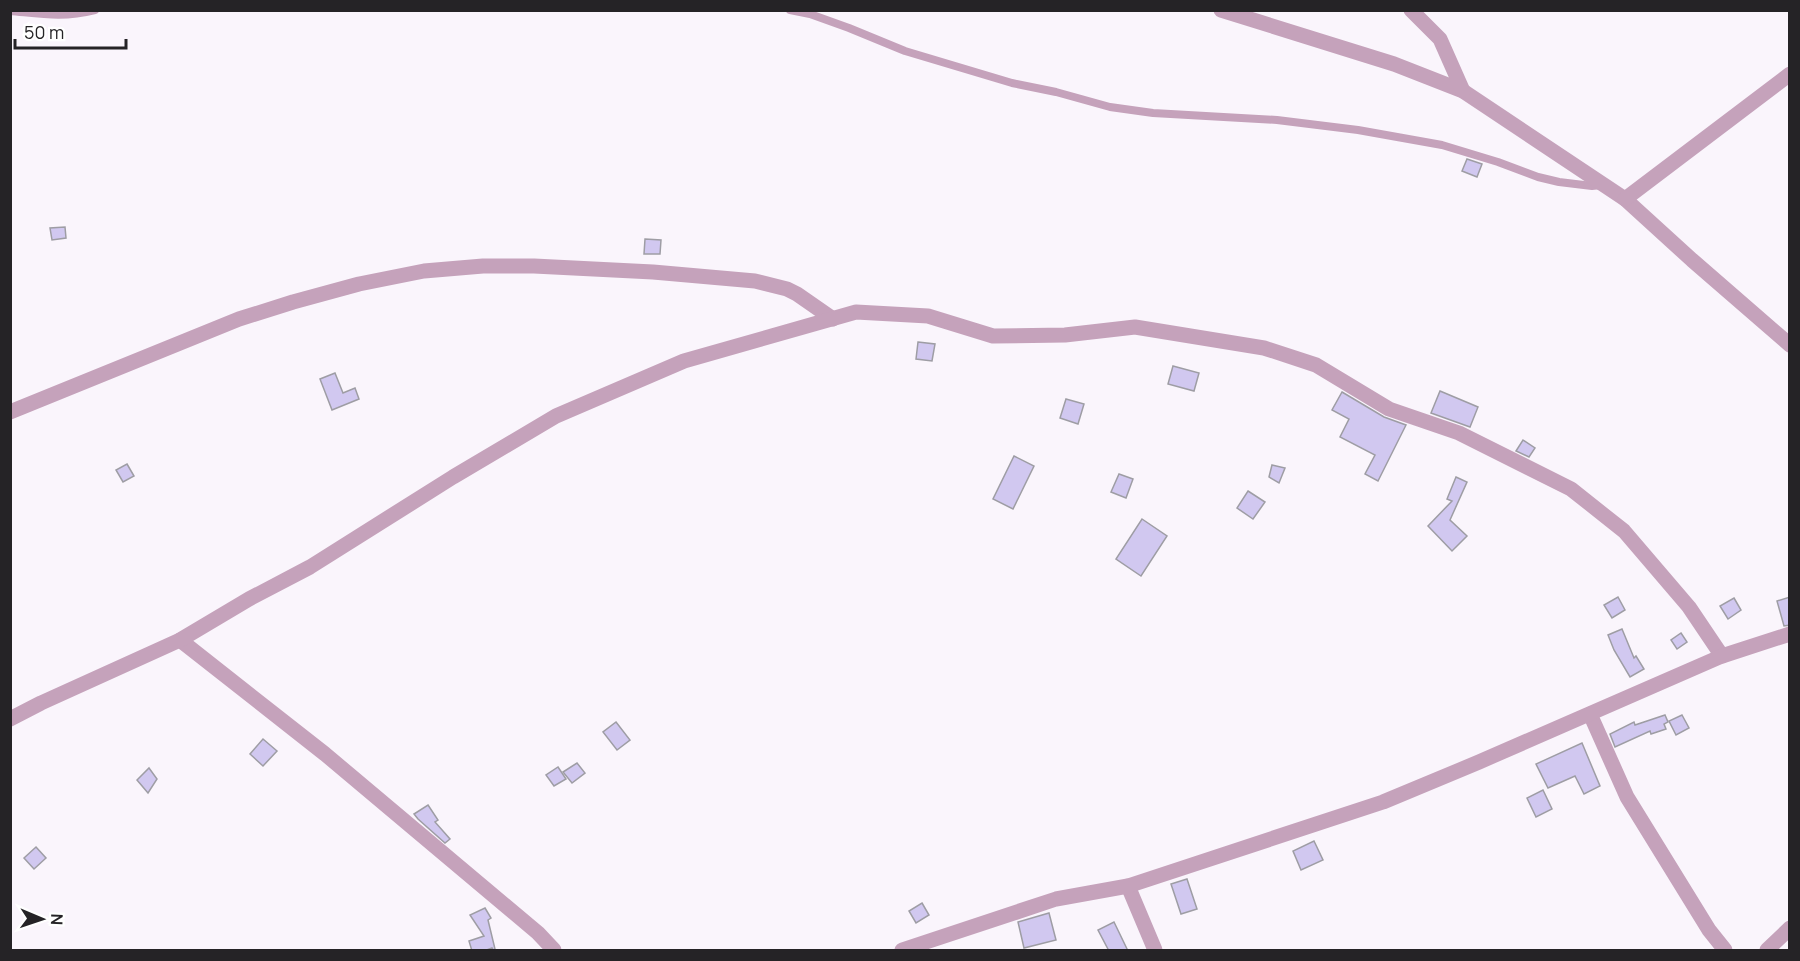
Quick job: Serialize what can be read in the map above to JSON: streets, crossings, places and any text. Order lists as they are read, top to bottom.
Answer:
{
  "scale_bar": "50 m",
  "north": "right"
}
